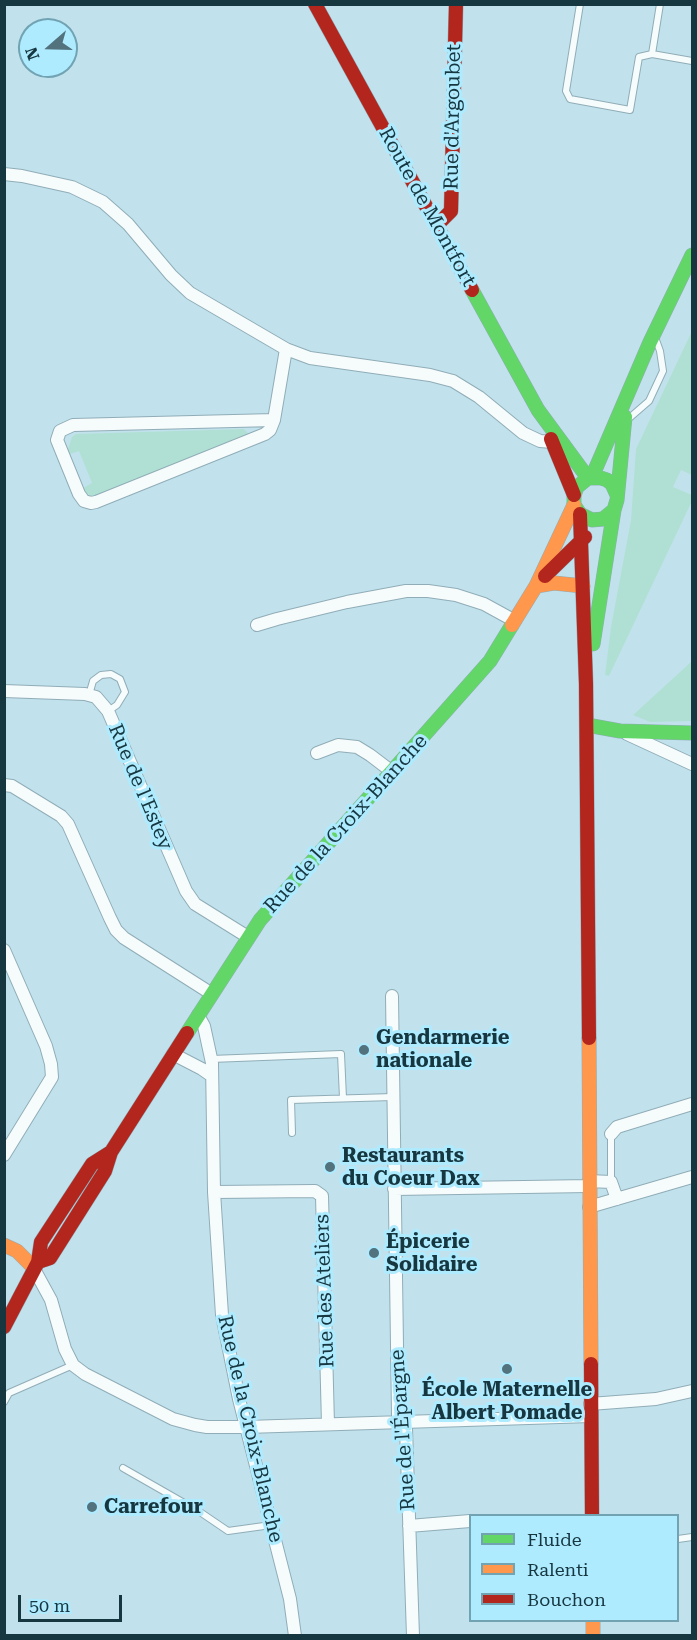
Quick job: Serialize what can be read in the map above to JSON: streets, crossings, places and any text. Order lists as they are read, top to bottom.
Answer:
{
  "streets": {
    "main road": ["Rue d'Argoubet", "Route de Montfort", "Rue de la Croix-Blanche"],
    "street": ["Rue de l'Estey", "Rue des Ateliers", "Rue de l'Épargne"]
  },
  "crossings": [
    ["Rue d'Argoubet", "Route de Montfort"],
    ["Route de Montfort", "Rue de la Croix-Blanche"],
    ["Rue de l'Estey", "Rue de la Croix-Blanche"],
    ["Rue de la Croix-Blanche", "Rue des Ateliers"]
  ],
  "places": [
    "Gendarmerie nationale",
    "Restaurants du Coeur Dax",
    "Épicerie Solidaire",
    "École Maternelle Albert Pomade",
    "Carrefour"
  ],
  "legend": ["Fluide", "Ralenti", "Bouchon"],
  "scale_bar": "50 m",
  "north": "left"
}
